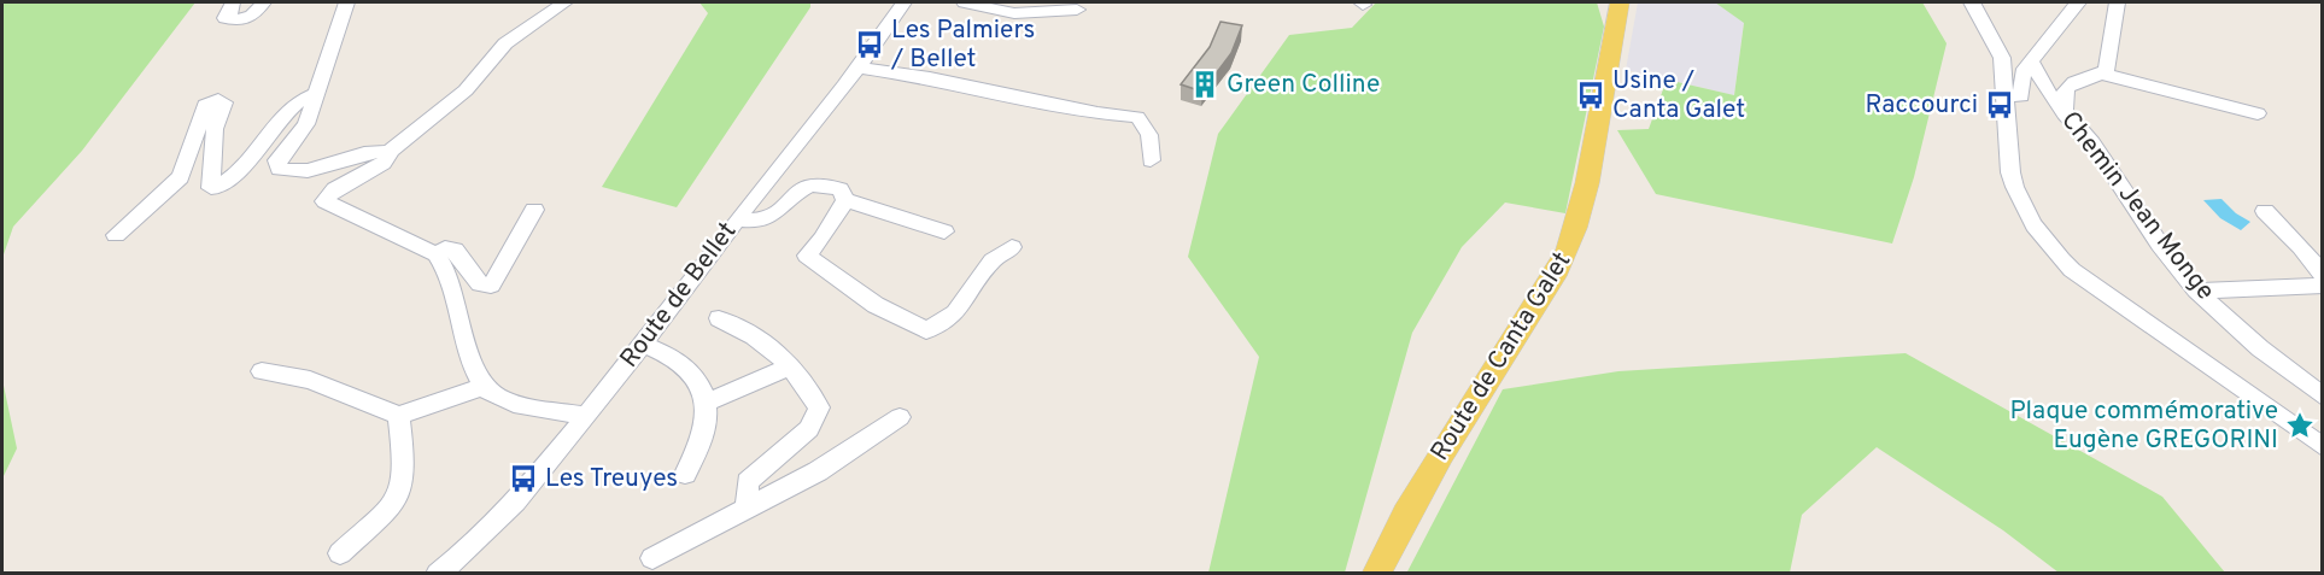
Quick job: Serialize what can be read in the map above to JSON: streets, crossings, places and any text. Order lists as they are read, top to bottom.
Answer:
{
  "streets": {
    "main road": ["Route de Canta Galet"],
    "street": ["Chemin Jean Monge", "Route de Bellet"]
  },
  "places": {
    "bus stop": [
      "Les Palmiers / Bellet",
      "Usine / Canta Galet",
      "Raccourci",
      "Les Treuyes"
    ],
    "building": ["Green Colline"],
    "place": ["Plaque commémorative Eugène GREGORINI"]
  }
}
